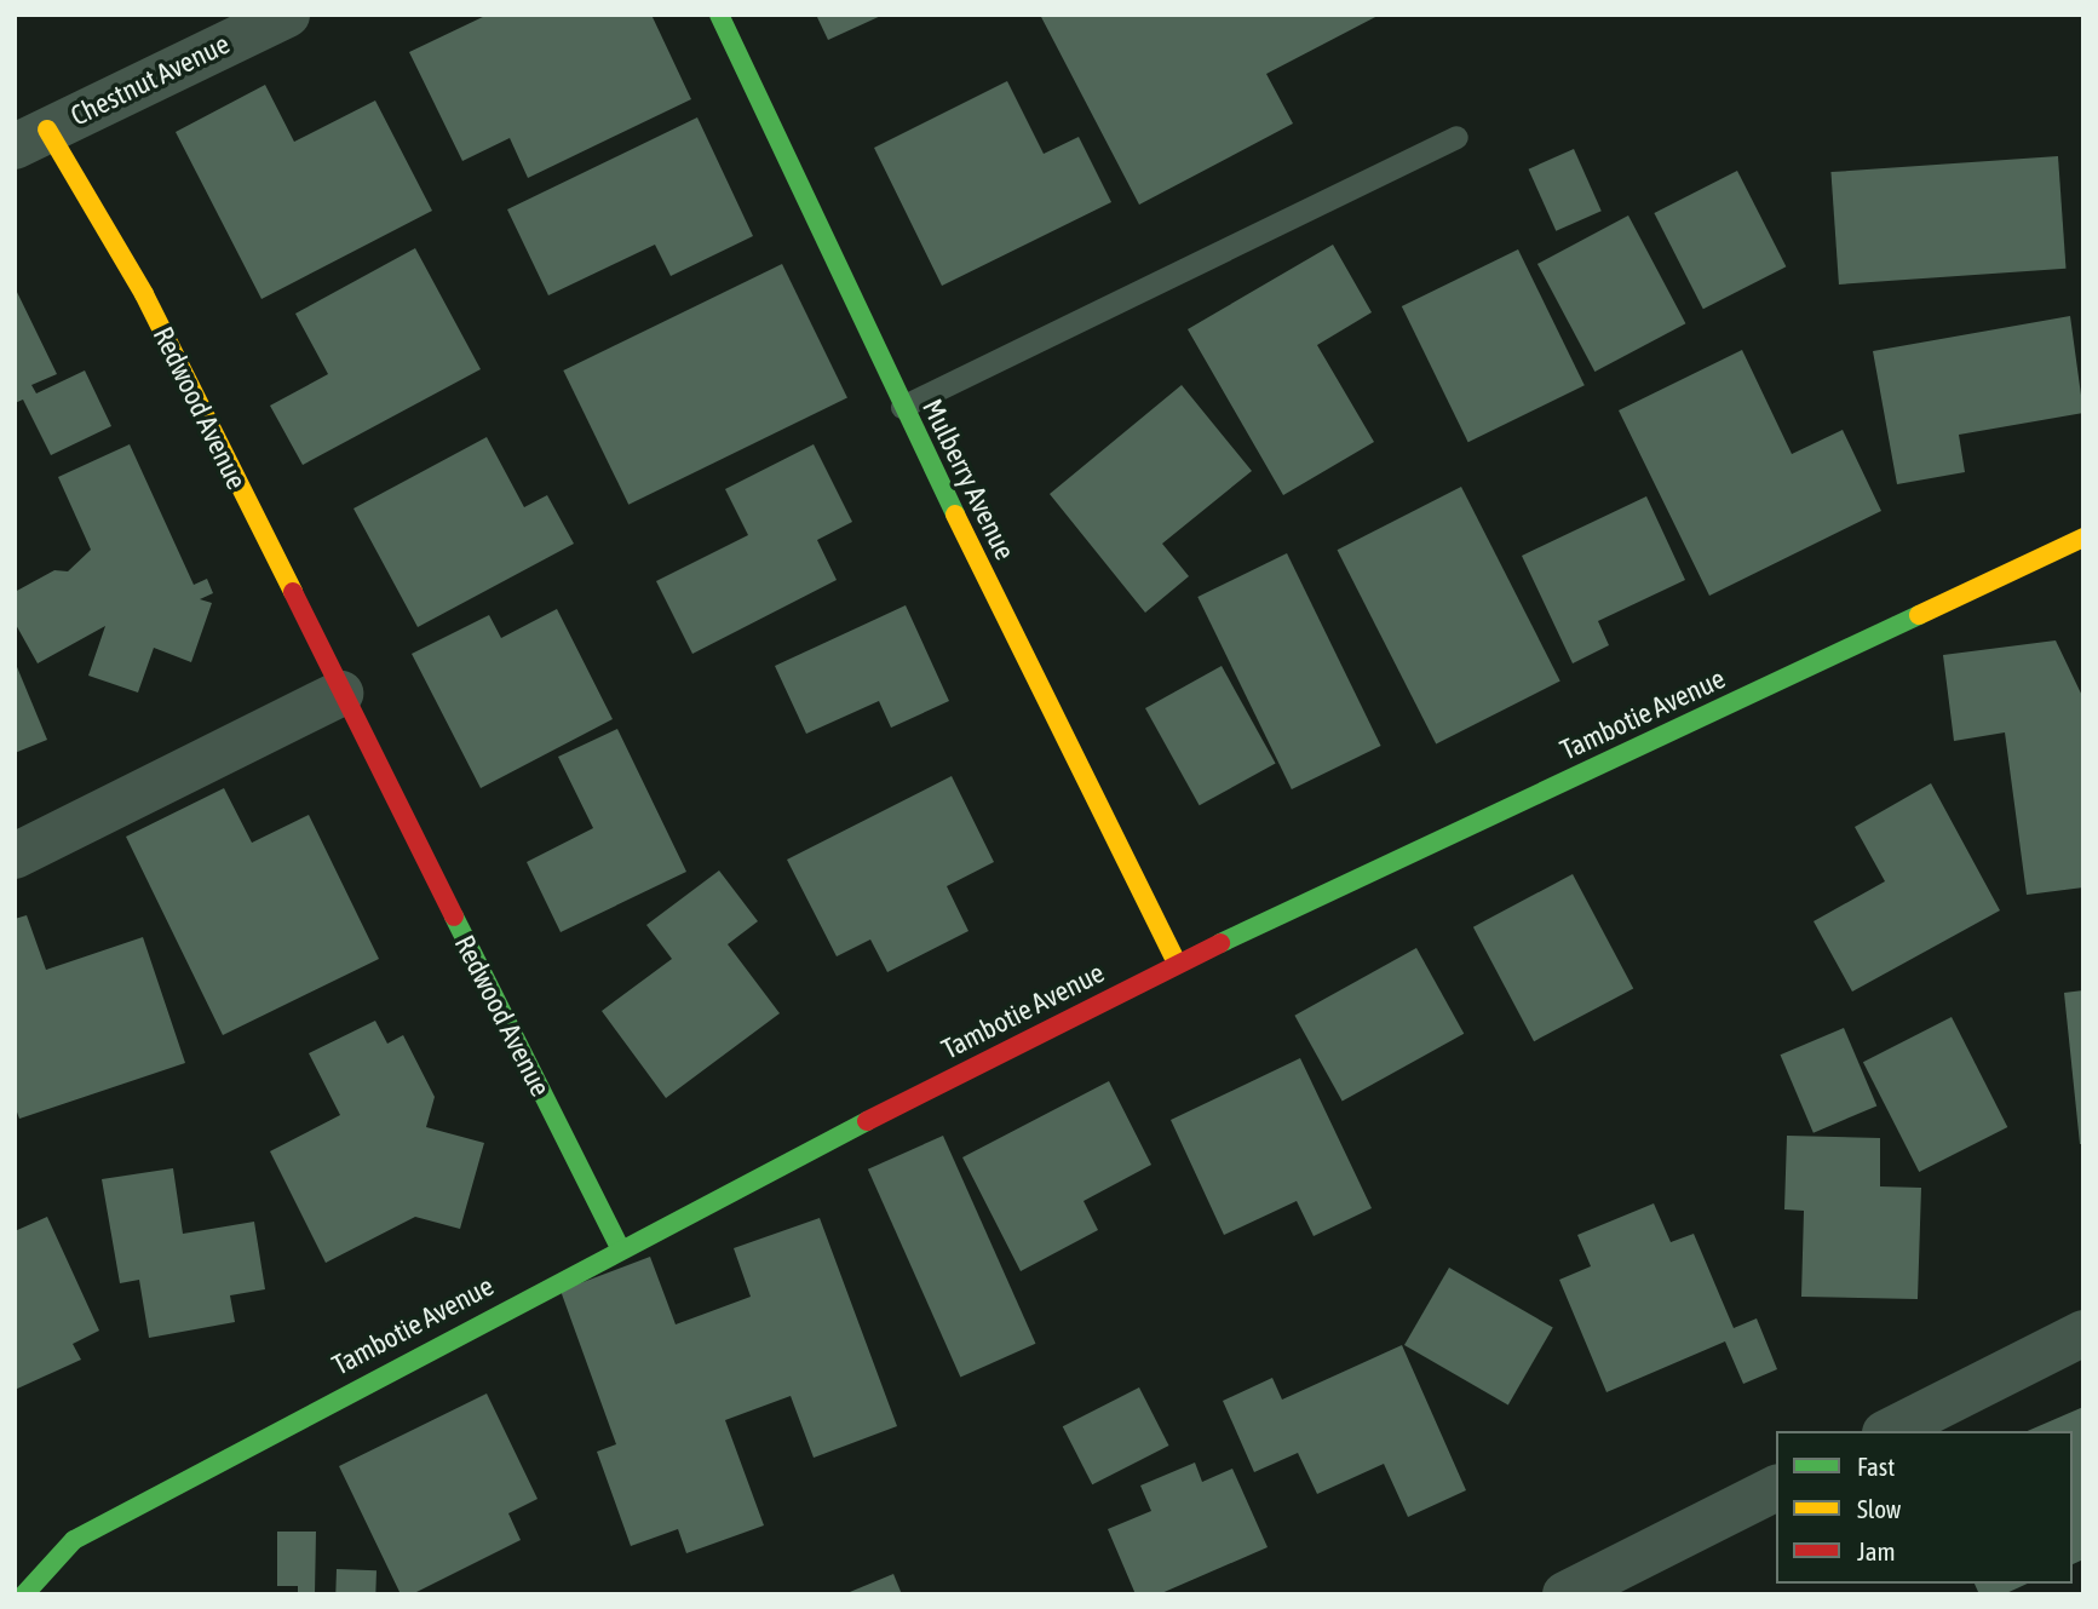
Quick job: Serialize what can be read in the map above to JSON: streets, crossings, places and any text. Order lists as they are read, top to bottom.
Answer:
{
  "streets": {
    "street": [
      "Chestnut Avenue",
      "Redwood Avenue",
      "Mulberry Avenue",
      "Tambotie Avenue"
    ]
  },
  "crossings": [
    ["Chestnut Avenue", "Redwood Avenue"],
    ["Redwood Avenue", "Tambotie Avenue"],
    ["Mulberry Avenue", "Tambotie Avenue"]
  ],
  "legend": ["Fast", "Slow", "Jam"]
}
